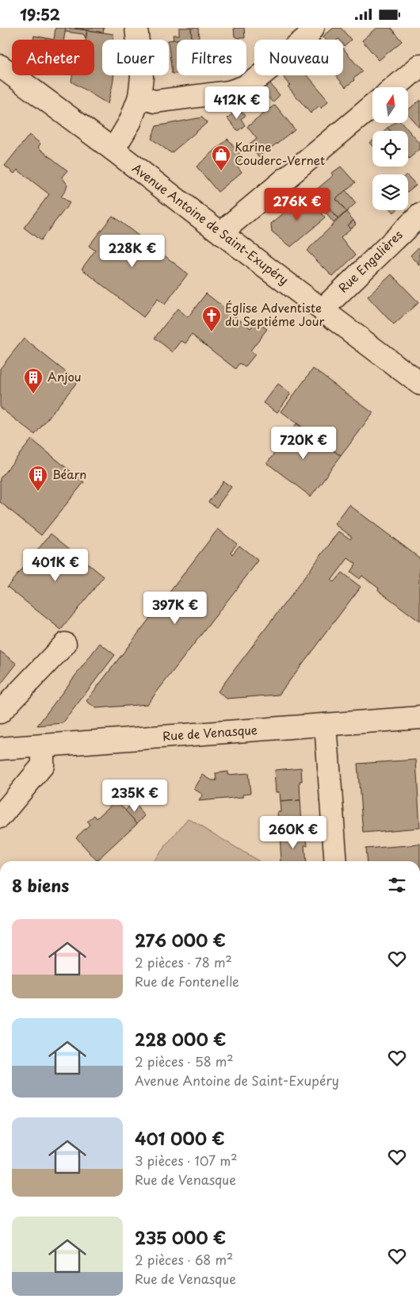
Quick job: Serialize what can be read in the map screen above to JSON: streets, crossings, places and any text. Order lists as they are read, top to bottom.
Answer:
{
  "streets": {
    "street": ["Avenue Antoine de Saint-Exupéry", "Rue Engalières", "Rue de Venasque"]
  },
  "crossings": [
    ["Avenue Antoine de Saint-Exupéry", "Rue Engalières"]
  ],
  "places": {
    "shop": ["Karine Couderc-Vernet"],
    "church": ["Église Adventiste du Septiéme Jour"],
    "building": ["Anjou", "Béarn"]
  },
  "north": "top",
  "page": {
    "status": "19:52",
    "chip": [
      "Acheter",
      "Louer",
      "Filtres",
      "Nouveau"
    ],
    "price": [
      "412K €",
      "276K €",
      "228K €",
      "720K €",
      "401K €",
      "397K €",
      "235K €",
      "260K €"
    ],
    "heading": "8 biens",
    "list": [
      {
        "name": "276 000 €",
        "note": "2 pièces · 78 m² · Rue de Fontenelle"
      },
      {
        "name": "228 000 €",
        "note": "2 pièces · 58 m² · Avenue Antoine de Saint-Exupéry"
      },
      {
        "name": "401 000 €",
        "note": "3 pièces · 107 m² · Rue de Venasque"
      },
      {
        "name": "235 000 €",
        "note": "2 pièces · 68 m² · Rue de Venasque"
      }
    ]
  }
}
